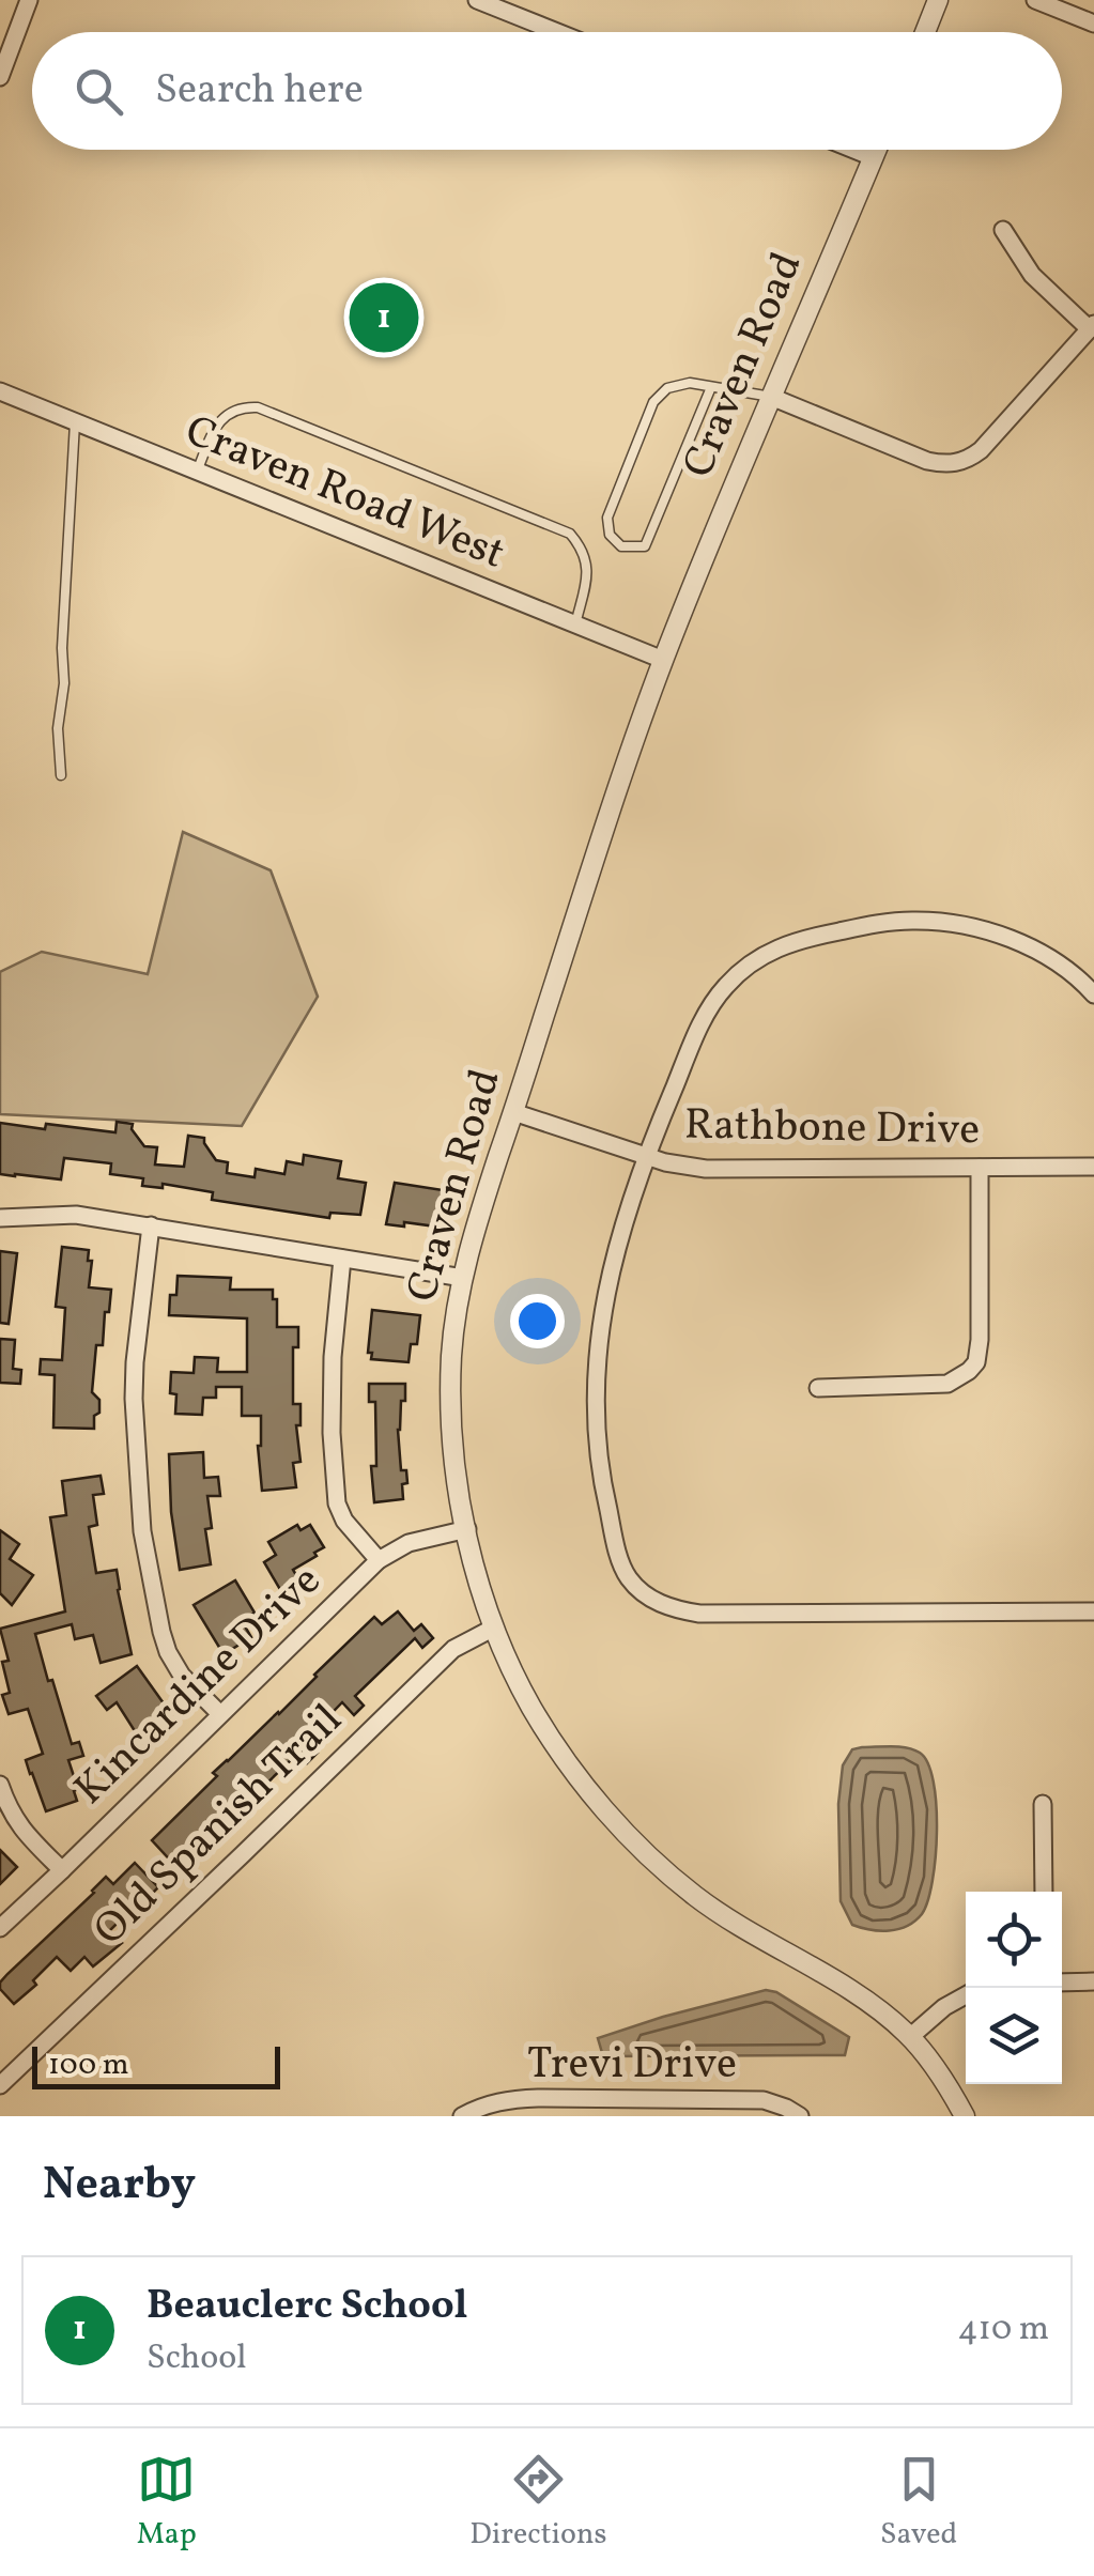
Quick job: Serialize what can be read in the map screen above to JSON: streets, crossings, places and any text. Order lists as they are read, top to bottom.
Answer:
{
  "streets": {
    "street": [
      "Craven Road",
      "Craven Road West",
      "Rathbone Drive",
      "Kincardine Drive",
      "Old Spanish Trail",
      "Trevi Drive"
    ]
  },
  "crossings": [
    ["Craven Road", "Craven Road West"],
    ["Craven Road", "Rathbone Drive"],
    ["Craven Road", "Kincardine Drive"],
    ["Craven Road", "Old Spanish Trail"]
  ],
  "scale_bar": "100 m",
  "page": {
    "search": "Search here",
    "pins": "1",
    "scale": "100 m",
    "heading": "Nearby",
    "list": [
      {
        "mark": "1",
        "name": "Beauclerc School",
        "note": "School",
        "value": "410 m"
      }
    ],
    "nav": ["Map", "Directions", "Saved"]
  }
}
